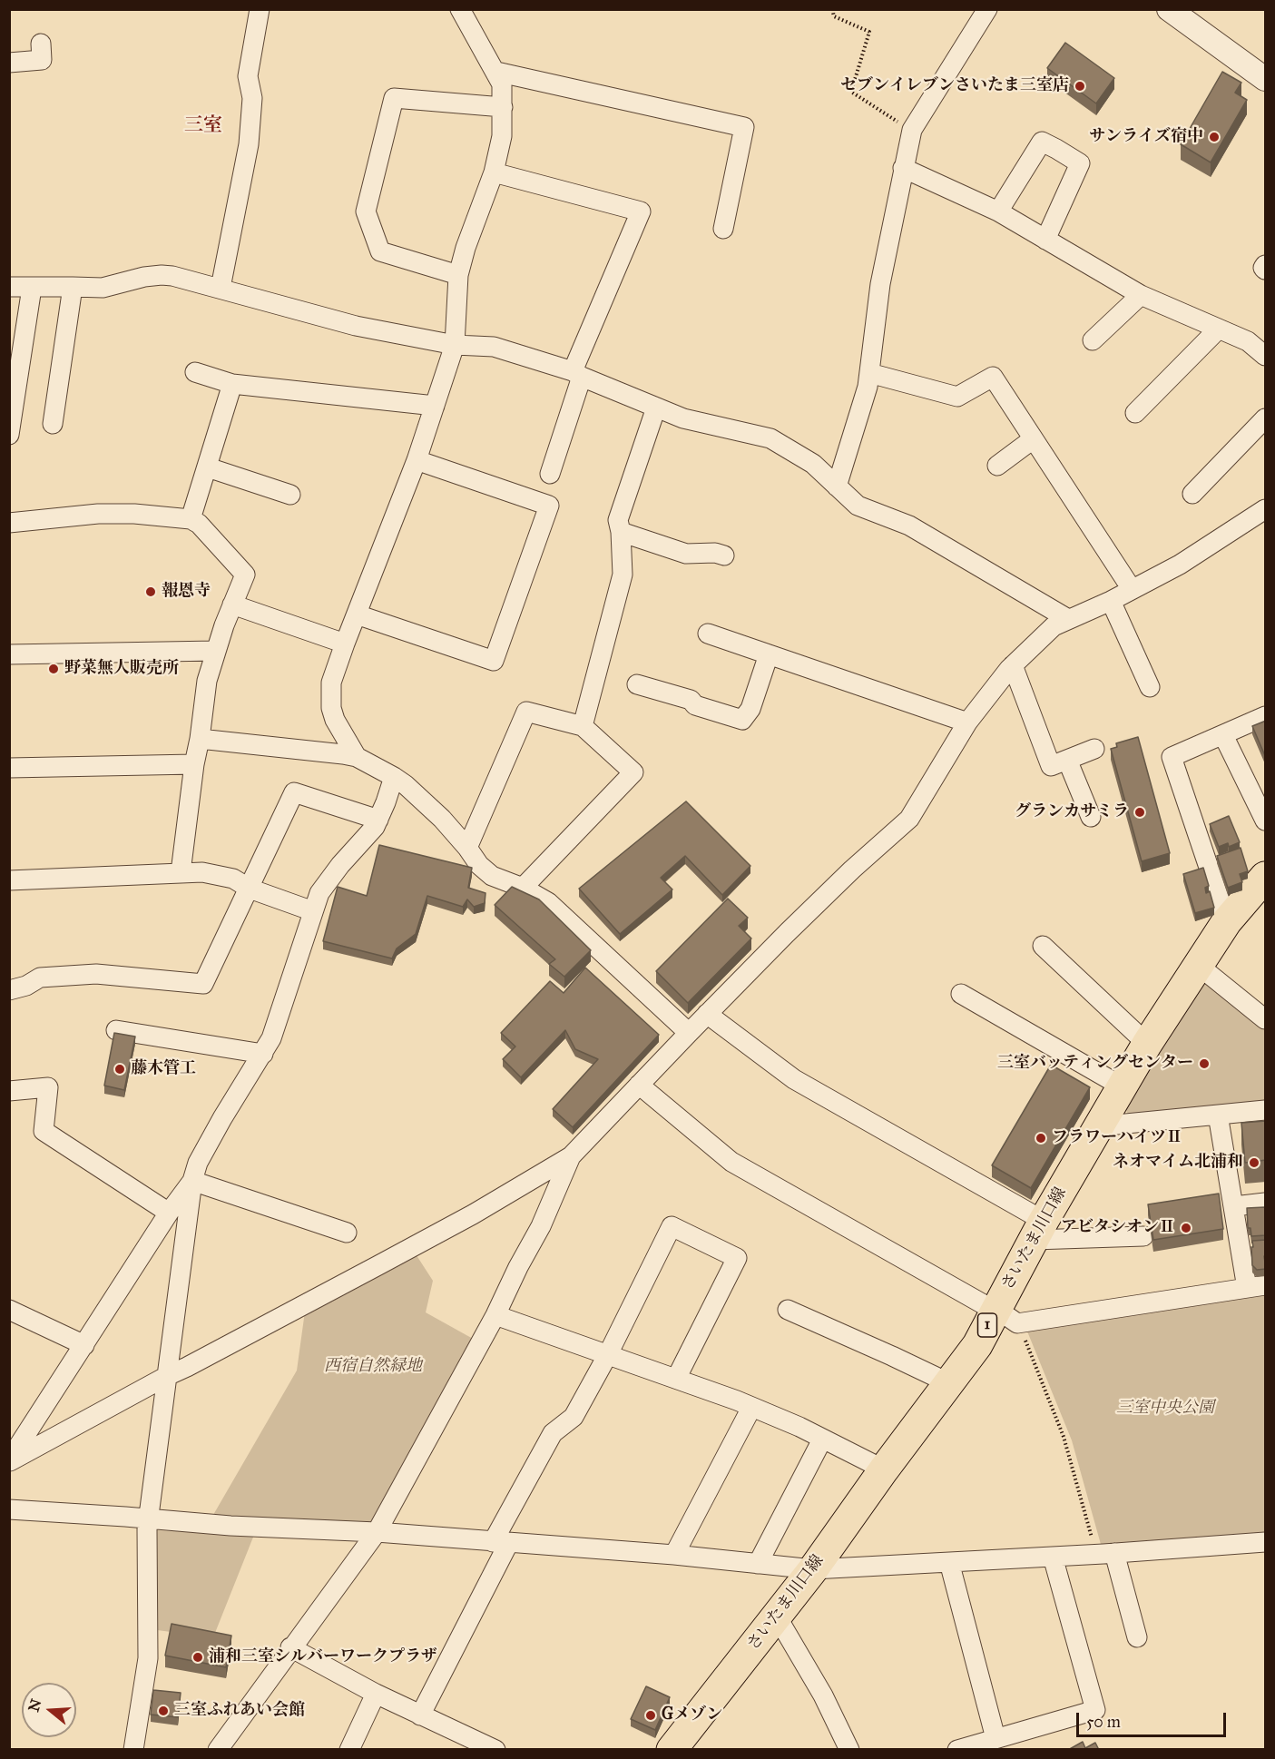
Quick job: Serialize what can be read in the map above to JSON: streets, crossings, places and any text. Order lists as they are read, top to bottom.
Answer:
{
  "streets": {
    "main road": ["さいたま川口線", "1"]
  },
  "districts": ["三室"],
  "parks": ["西宿自然緑地", "三室中央公園"],
  "places": [
    "セブンイレブンさいたま三室店",
    "サンライズ宿中",
    "報恩寺",
    "野菜無人販売所",
    "グランカサミラ",
    "三室バッティングセンター",
    "藤木管工",
    "フラワーハイツⅡ",
    "ネオマイム北浦和",
    "アビタシオンⅡ",
    "浦和三室シルバーワークプラザ",
    "三室ふれあい会館",
    "Gメゾン"
  ],
  "scale_bar": "50 m",
  "north": "left"
}
